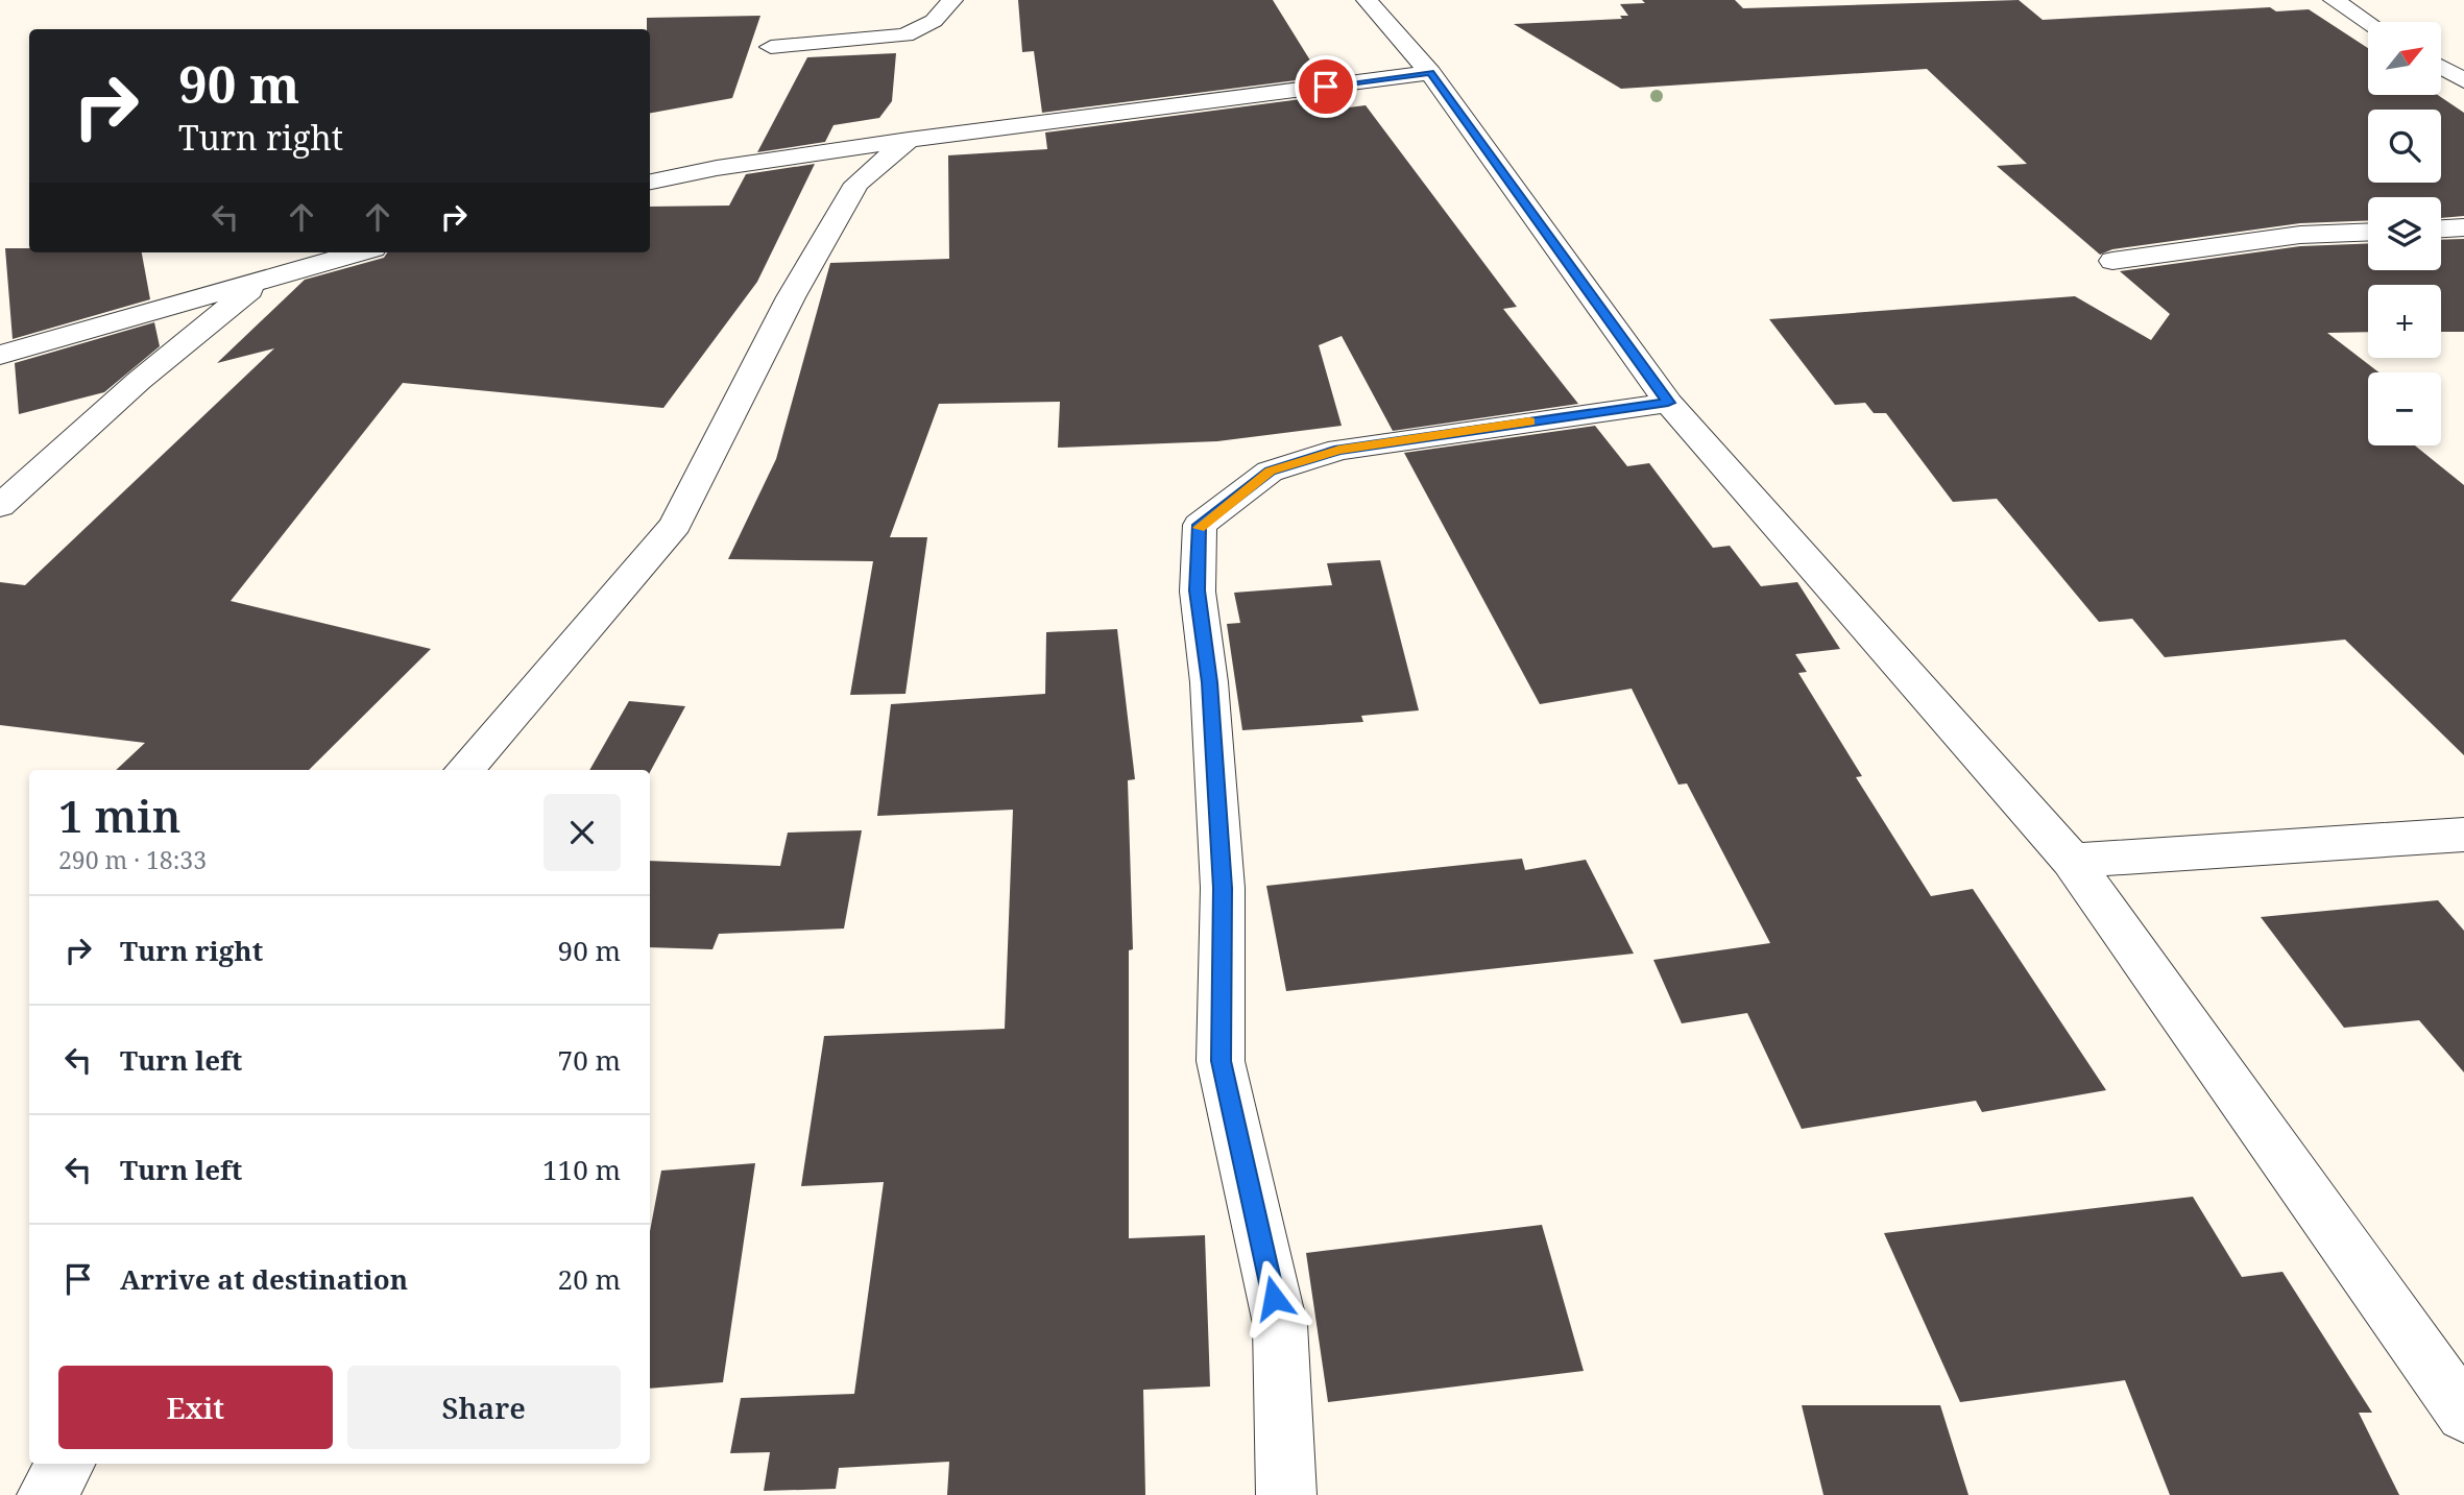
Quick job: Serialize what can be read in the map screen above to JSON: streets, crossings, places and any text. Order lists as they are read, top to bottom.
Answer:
{
  "north": "top right",
  "page": {
    "map_buttons": ["+", "−"],
    "turn": ["90 m", "Turn right"],
    "heading": ["1 min", "290 m · 18:33"],
    "list": [
      {
        "name": "Turn right",
        "value": "90 m"
      },
      {
        "name": "Turn left",
        "value": "70 m"
      },
      {
        "name": "Turn left",
        "value": "110 m"
      },
      {
        "name": "Arrive at destination",
        "value": "20 m"
      }
    ],
    "buttons": ["Exit", "Share"]
  }
}
